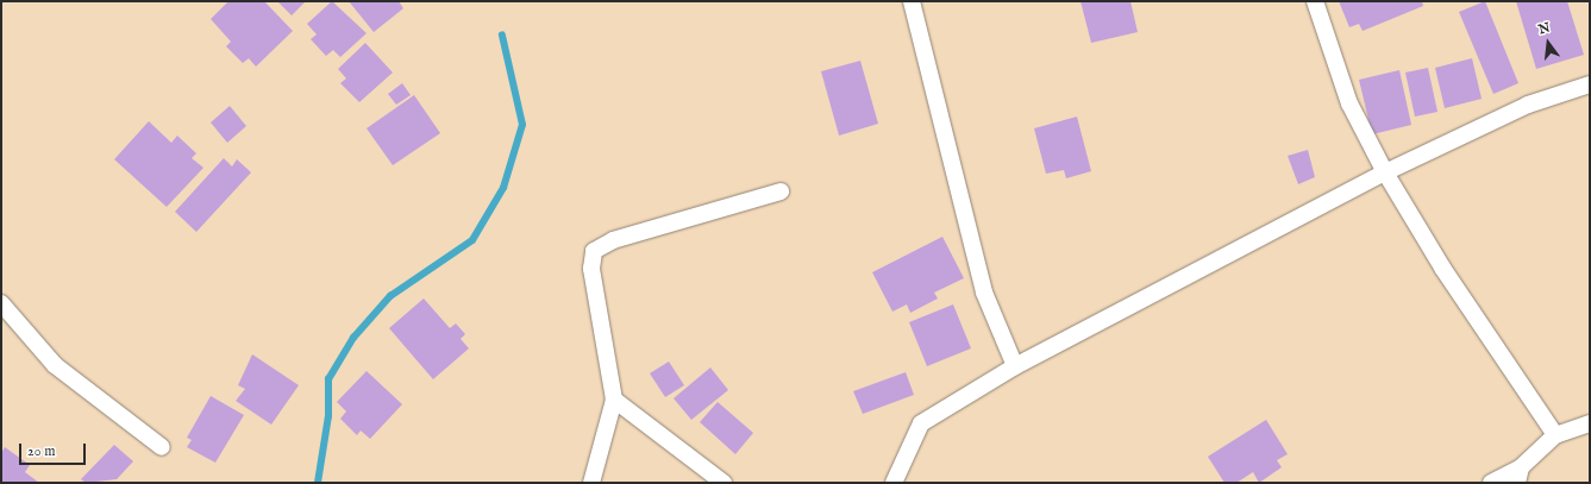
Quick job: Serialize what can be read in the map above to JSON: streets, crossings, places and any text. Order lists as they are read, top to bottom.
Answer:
{
  "scale_bar": "20 m",
  "north": "top"
}
